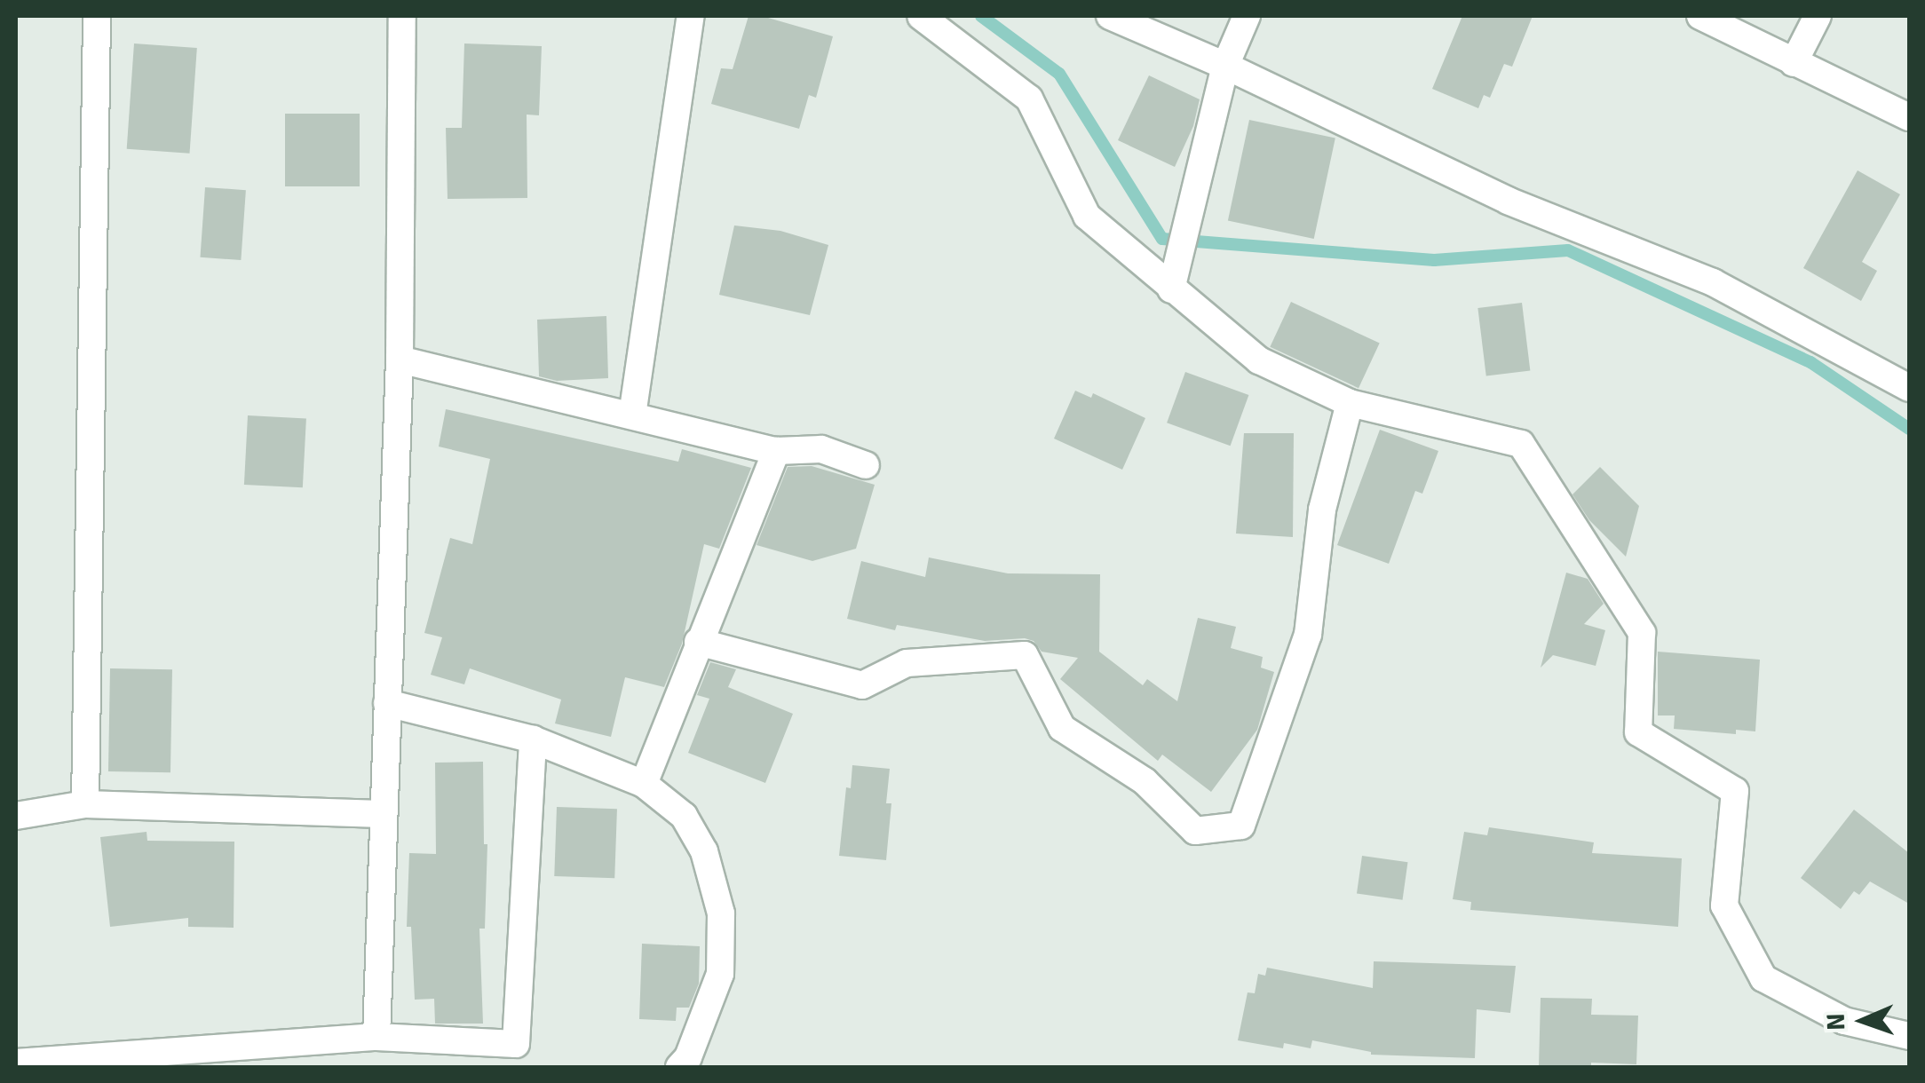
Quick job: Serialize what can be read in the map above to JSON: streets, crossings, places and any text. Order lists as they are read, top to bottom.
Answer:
{
  "north": "left"
}
